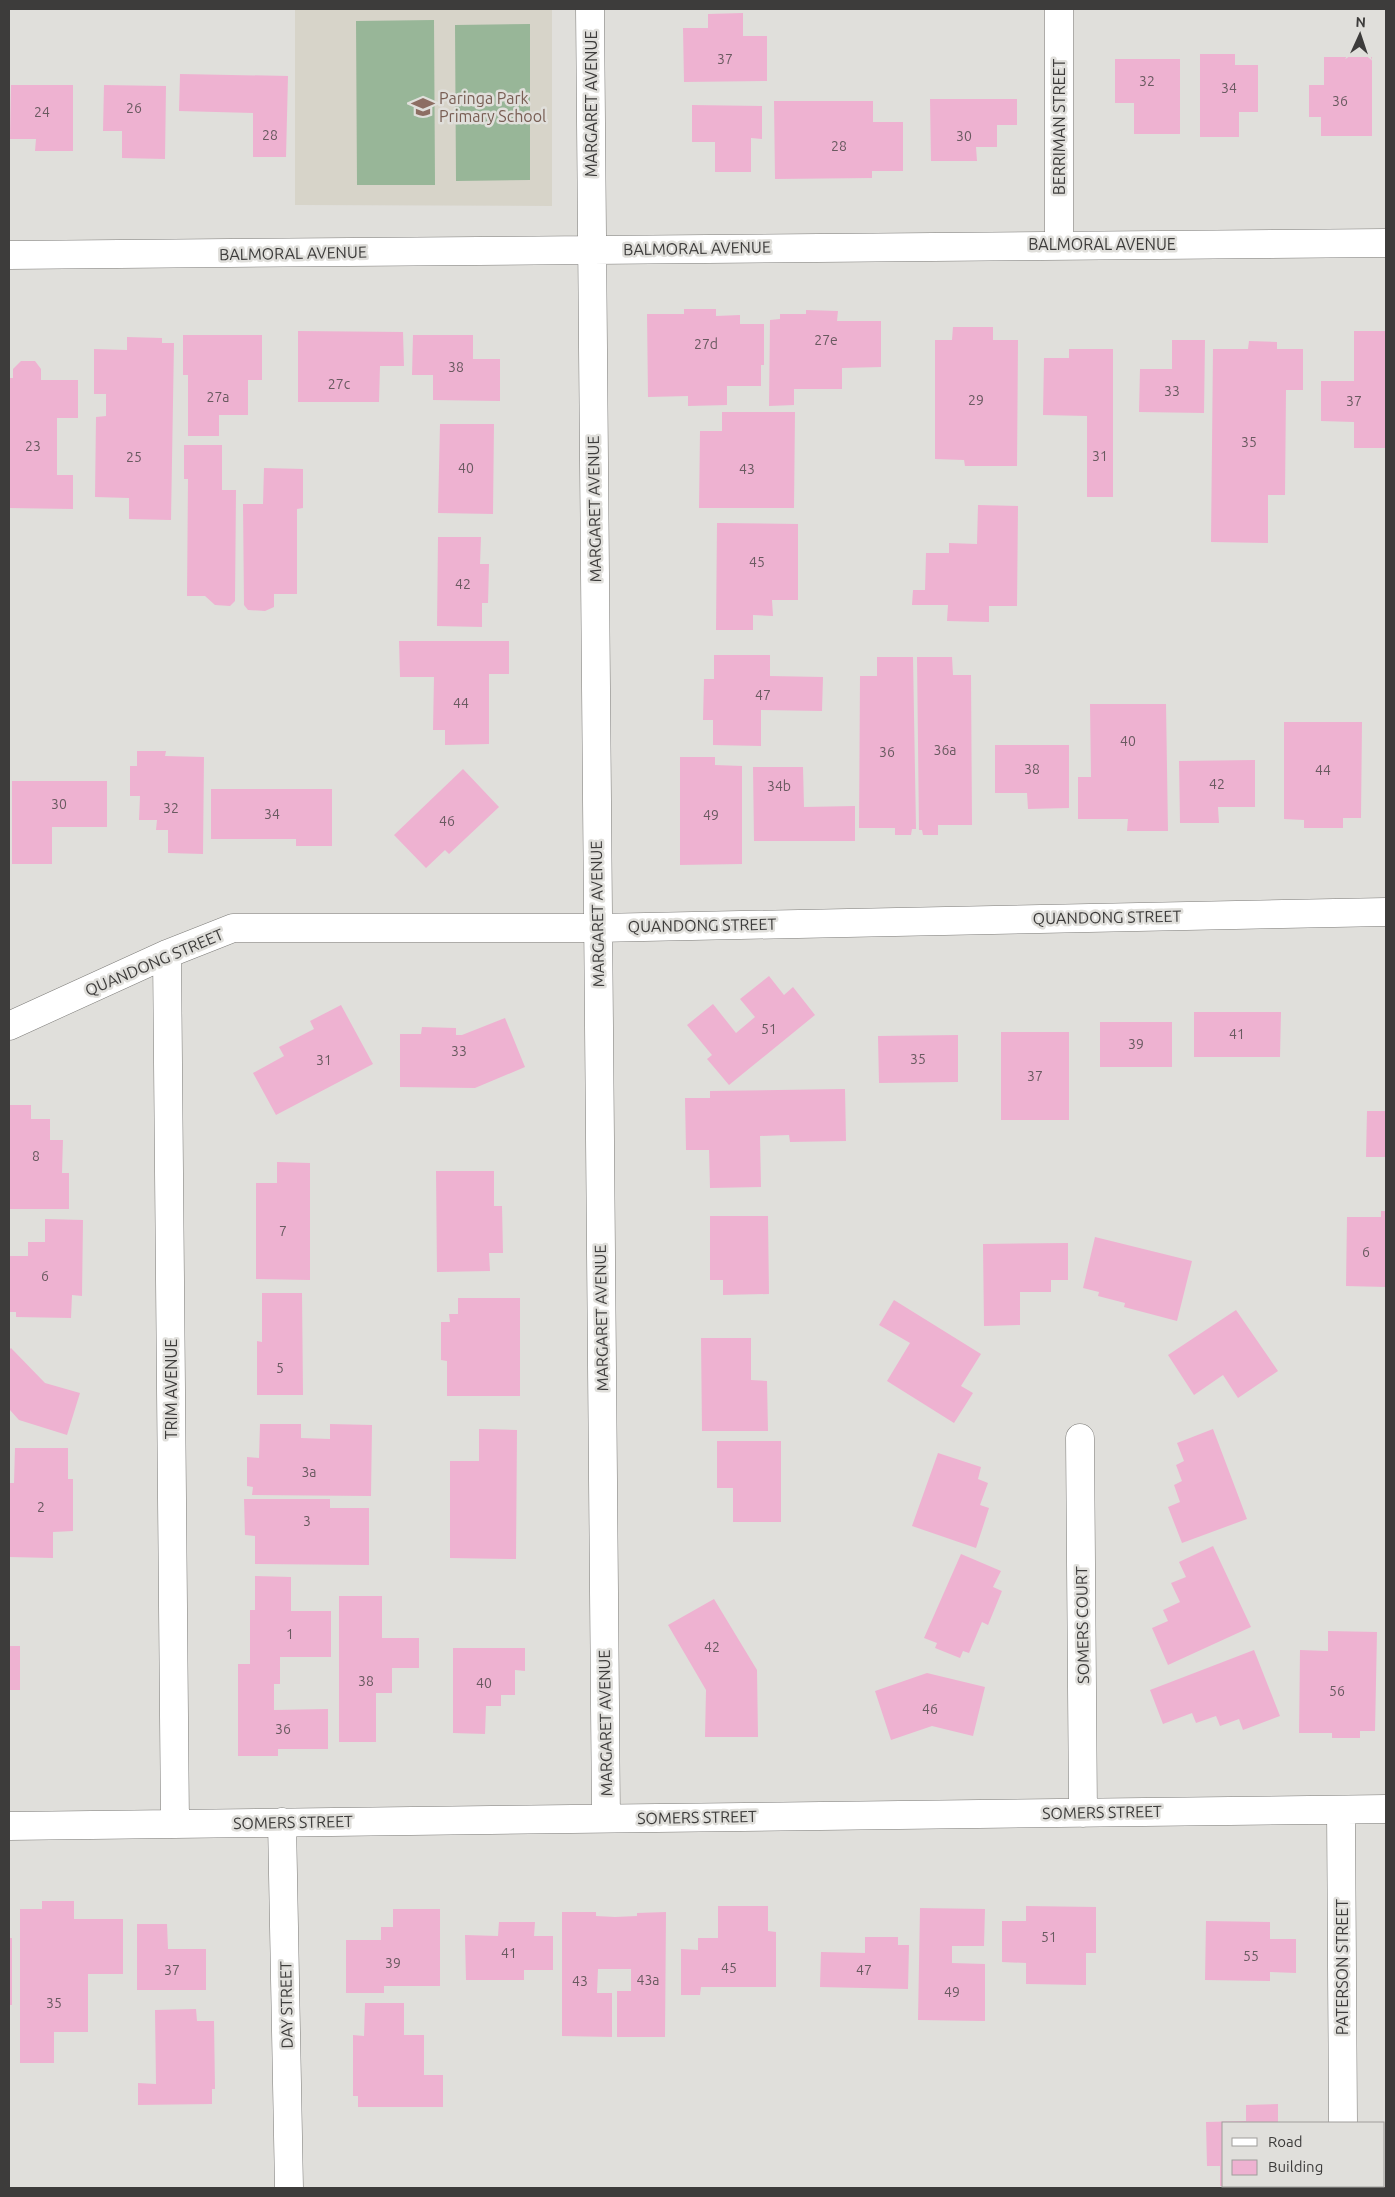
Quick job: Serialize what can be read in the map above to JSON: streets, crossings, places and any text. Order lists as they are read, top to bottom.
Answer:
{
  "streets": {
    "street": [
      "MARGARET AVENUE",
      "BERRIMAN STREET",
      "BALMORAL AVENUE",
      "QUANDONG STREET",
      "TRIM AVENUE",
      "SOMERS COURT",
      "SOMERS STREET",
      "PATERSON STREET",
      "DAY STREET"
    ]
  },
  "crossings": [
    ["MARGARET AVENUE", "BALMORAL AVENUE"],
    ["MARGARET AVENUE", "QUANDONG STREET"],
    ["MARGARET AVENUE", "SOMERS STREET"],
    ["BERRIMAN STREET", "BALMORAL AVENUE"],
    ["QUANDONG STREET", "TRIM AVENUE"],
    ["TRIM AVENUE", "SOMERS STREET"],
    ["SOMERS COURT", "SOMERS STREET"],
    ["SOMERS STREET", "PATERSON STREET"],
    ["SOMERS STREET", "DAY STREET"]
  ],
  "places": {
    "school or university": ["Paringa Park Primary School"]
  },
  "house_numbers": [
    "37",
    "32",
    "34",
    "36",
    "26",
    "24",
    "28",
    "30",
    "28",
    "27e",
    "27d",
    "38",
    "27c",
    "33",
    "27a",
    "29",
    "37",
    "35",
    "23",
    "31",
    "25",
    "40",
    "43",
    "45",
    "42",
    "47",
    "44",
    "40",
    "36a",
    "36",
    "38",
    "44",
    "42",
    "34b",
    "30",
    "32",
    "34",
    "49",
    "46",
    "51",
    "41",
    "39",
    "33",
    "35",
    "31",
    "37",
    "8",
    "7",
    "6",
    "6",
    "5",
    "3a",
    "2",
    "3",
    "1",
    "42",
    "38",
    "40",
    "56",
    "46",
    "36",
    "51",
    "41",
    "55",
    "39",
    "45",
    "37",
    "47",
    "43a",
    "43",
    "49",
    "35"
  ],
  "legend": ["Road", "Building"],
  "north": "top"
}
